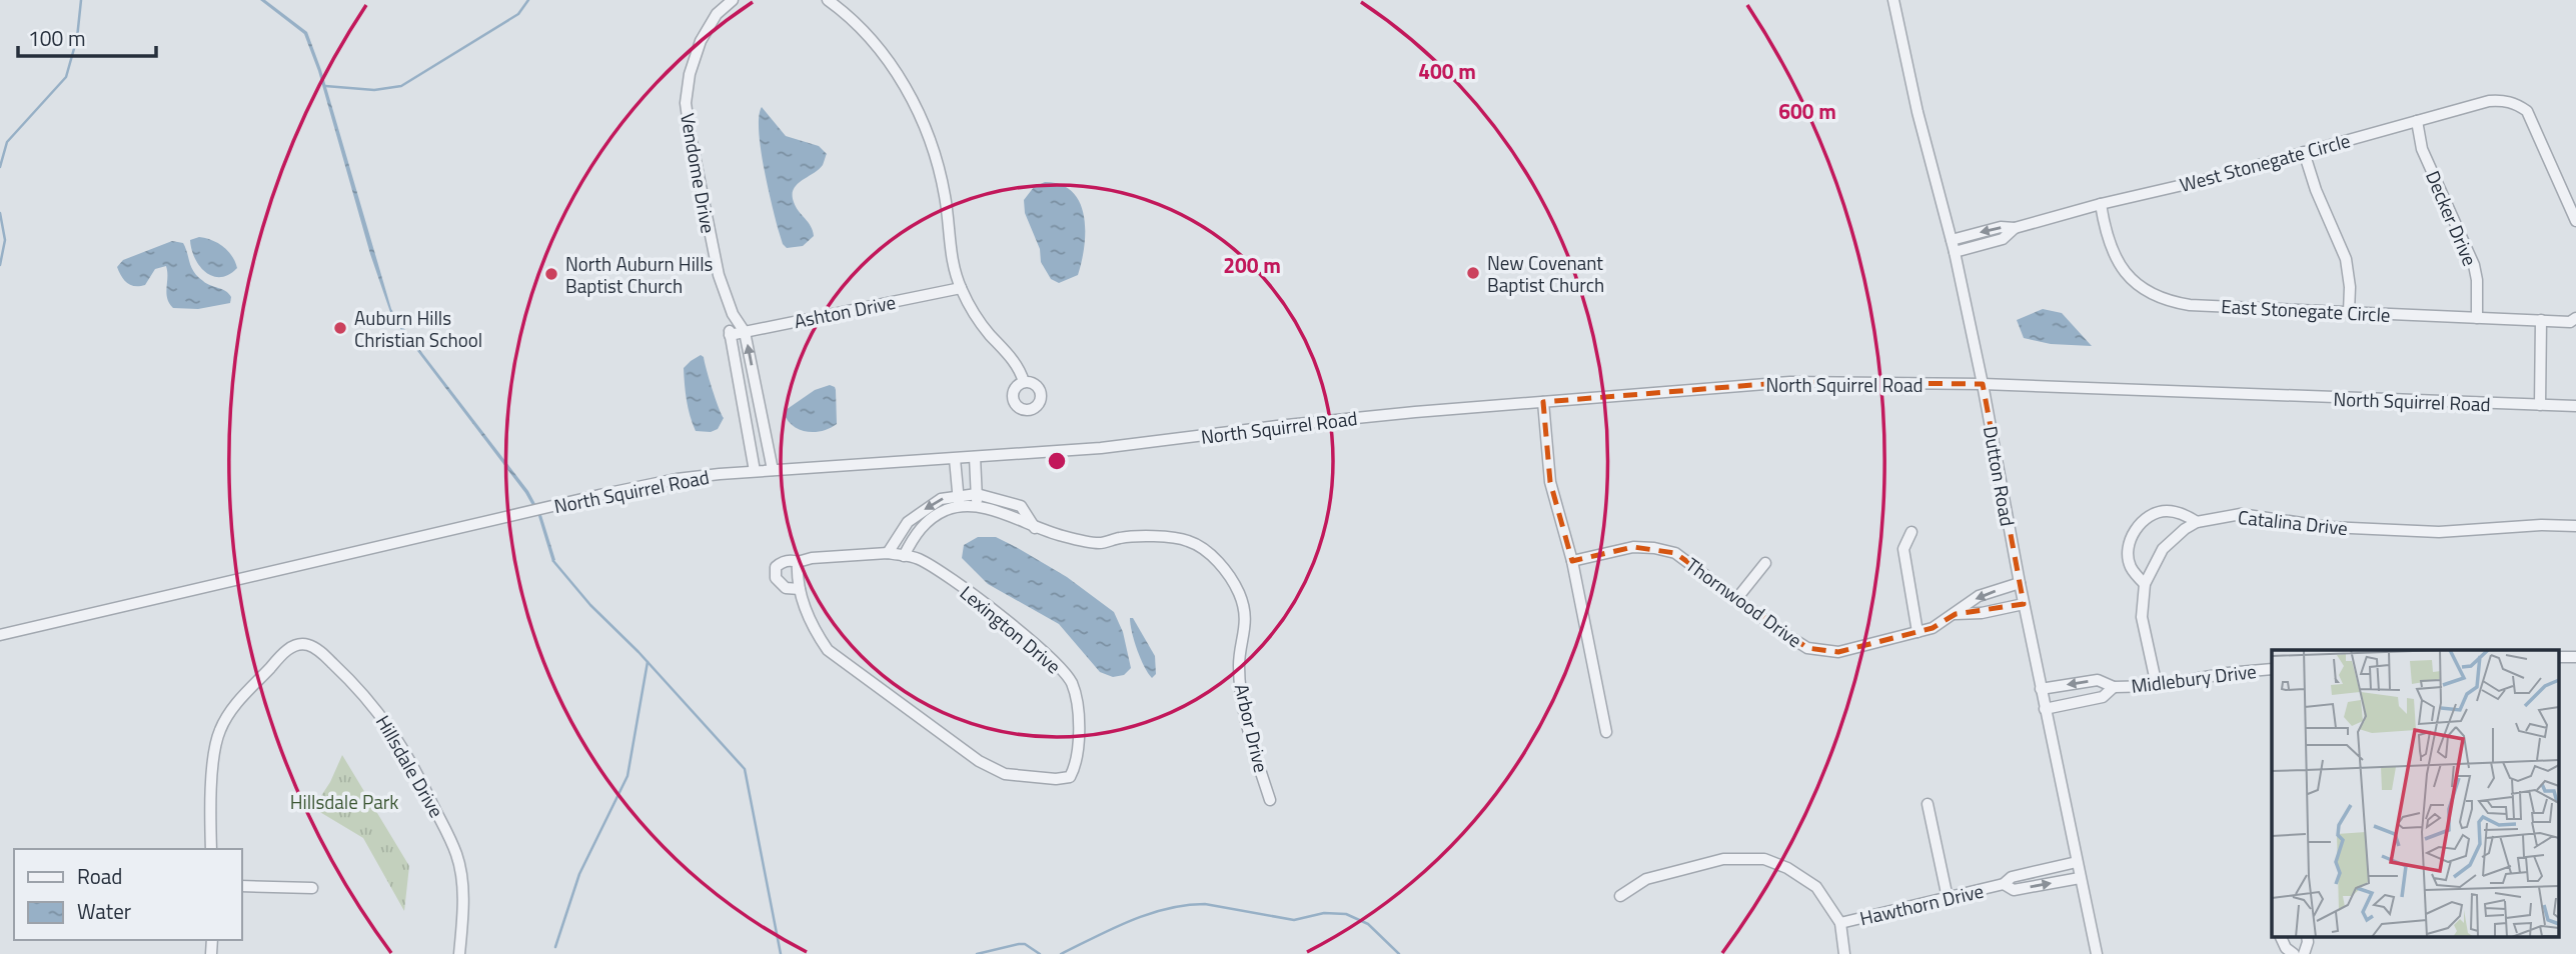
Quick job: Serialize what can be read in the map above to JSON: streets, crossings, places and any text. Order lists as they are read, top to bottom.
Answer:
{
  "streets": {
    "street": [
      "West Stonegate Circle",
      "Vendome Drive",
      "Decker Drive",
      "East Stonegate Circle",
      "Ashton Drive",
      "North Squirrel Road",
      "Dutton Road",
      "Catalina Drive",
      "Thornwood Drive",
      "Lexington Drive",
      "Midlebury Drive",
      "Arbor Drive",
      "Hillsdale Drive",
      "Hawthorn Drive"
    ]
  },
  "crossings": [
    ["West Stonegate Circle", "Decker Drive"],
    ["West Stonegate Circle", "East Stonegate Circle"],
    ["West Stonegate Circle", "Dutton Road"],
    ["Vendome Drive", "Ashton Drive"],
    ["Vendome Drive", "North Squirrel Road"],
    ["Decker Drive", "East Stonegate Circle"],
    ["North Squirrel Road", "Dutton Road"],
    ["Dutton Road", "Thornwood Drive"],
    ["Dutton Road", "Midlebury Drive"],
    ["Dutton Road", "Hawthorn Drive"],
    ["Catalina Drive", "Midlebury Drive"],
    ["Lexington Drive", "Arbor Drive"]
  ],
  "parks": ["Hillsdale Park"],
  "places": ["New Covenant Baptist Church", "North Auburn Hills Baptist Church", "Auburn Hills Christian School"],
  "legend": ["Road", "Water"],
  "scale_bar": "100 m",
  "rings": ["400 m", "600 m", "200 m"]
}
